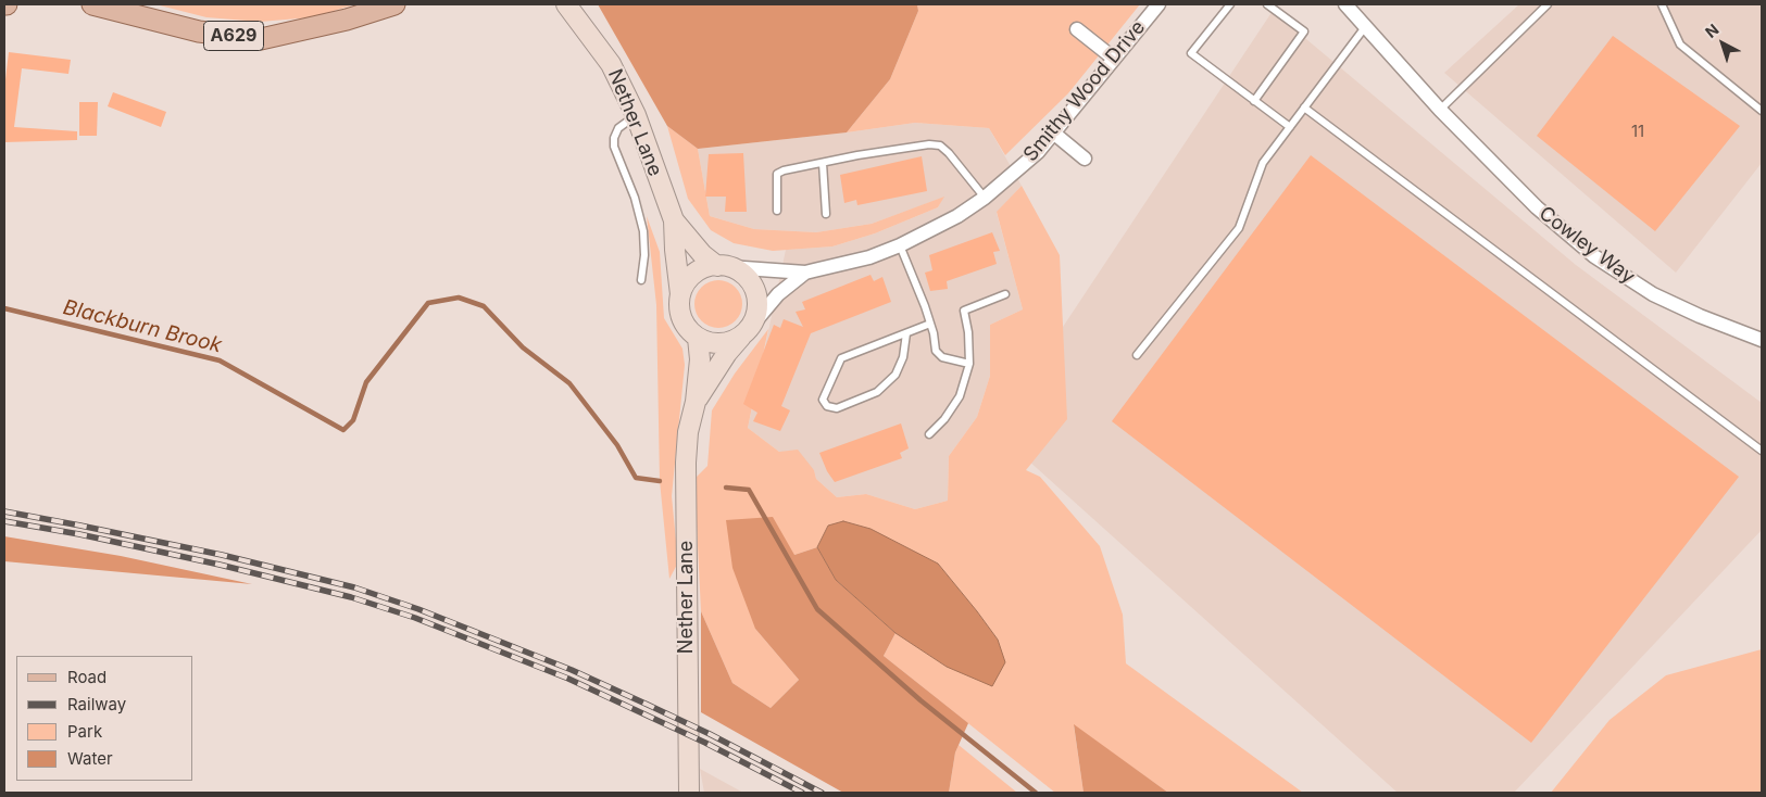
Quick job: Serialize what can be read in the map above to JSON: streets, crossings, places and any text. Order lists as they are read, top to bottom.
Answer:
{
  "streets": {
    "main road": ["A629", "Nether Lane"],
    "street": ["Smithy Wood Drive", "Cowley Way"]
  },
  "crossings": [
    ["Smithy Wood Drive", "Nether Lane"]
  ],
  "water": ["Blackburn Brook"],
  "house_numbers": ["11"],
  "legend": [
    "Road",
    "Railway",
    "Park",
    "Water"
  ],
  "north": "top left"
}
